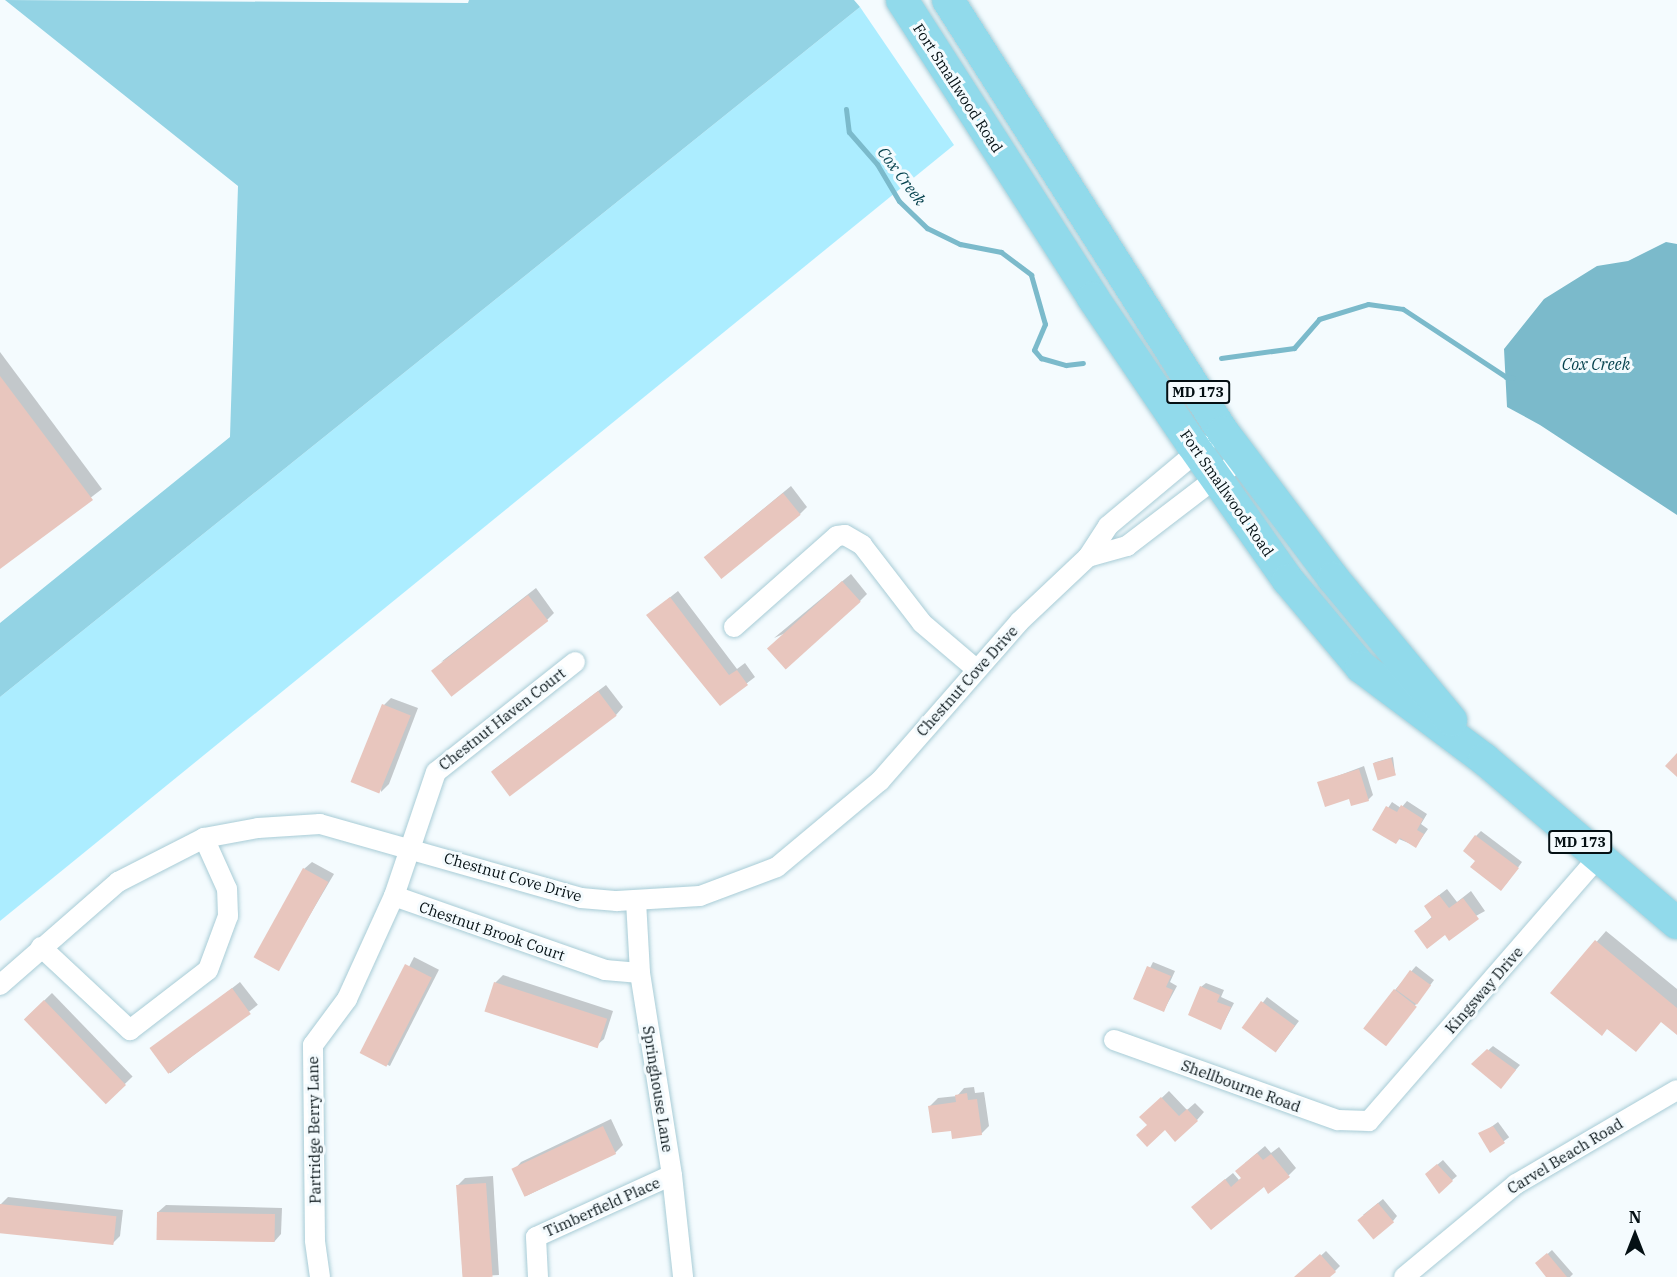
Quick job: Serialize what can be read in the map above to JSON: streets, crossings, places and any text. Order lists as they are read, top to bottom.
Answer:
{
  "streets": {
    "main road": ["Fort Smallwood Road", "MD 173"],
    "street": [
      "Chestnut Cove Drive",
      "Chestnut Haven Court",
      "Chestnut Brook Court",
      "Kingsway Drive",
      "Shellbourne Road",
      "Springhouse Lane",
      "Partridge Berry Lane",
      "Carvel Beach Road",
      "Timberfield Place"
    ]
  },
  "crossings": [
    ["Fort Smallwood Road", "Chestnut Cove Drive"],
    ["Fort Smallwood Road", "Kingsway Drive"],
    ["Chestnut Cove Drive", "Chestnut Haven Court"],
    ["Chestnut Cove Drive", "Springhouse Lane"],
    ["Chestnut Brook Court", "Springhouse Lane"],
    ["Chestnut Brook Court", "Partridge Berry Lane"],
    ["Kingsway Drive", "Shellbourne Road"],
    ["Springhouse Lane", "Timberfield Place"]
  ],
  "water": ["Cox Creek"],
  "north": "top"
}
